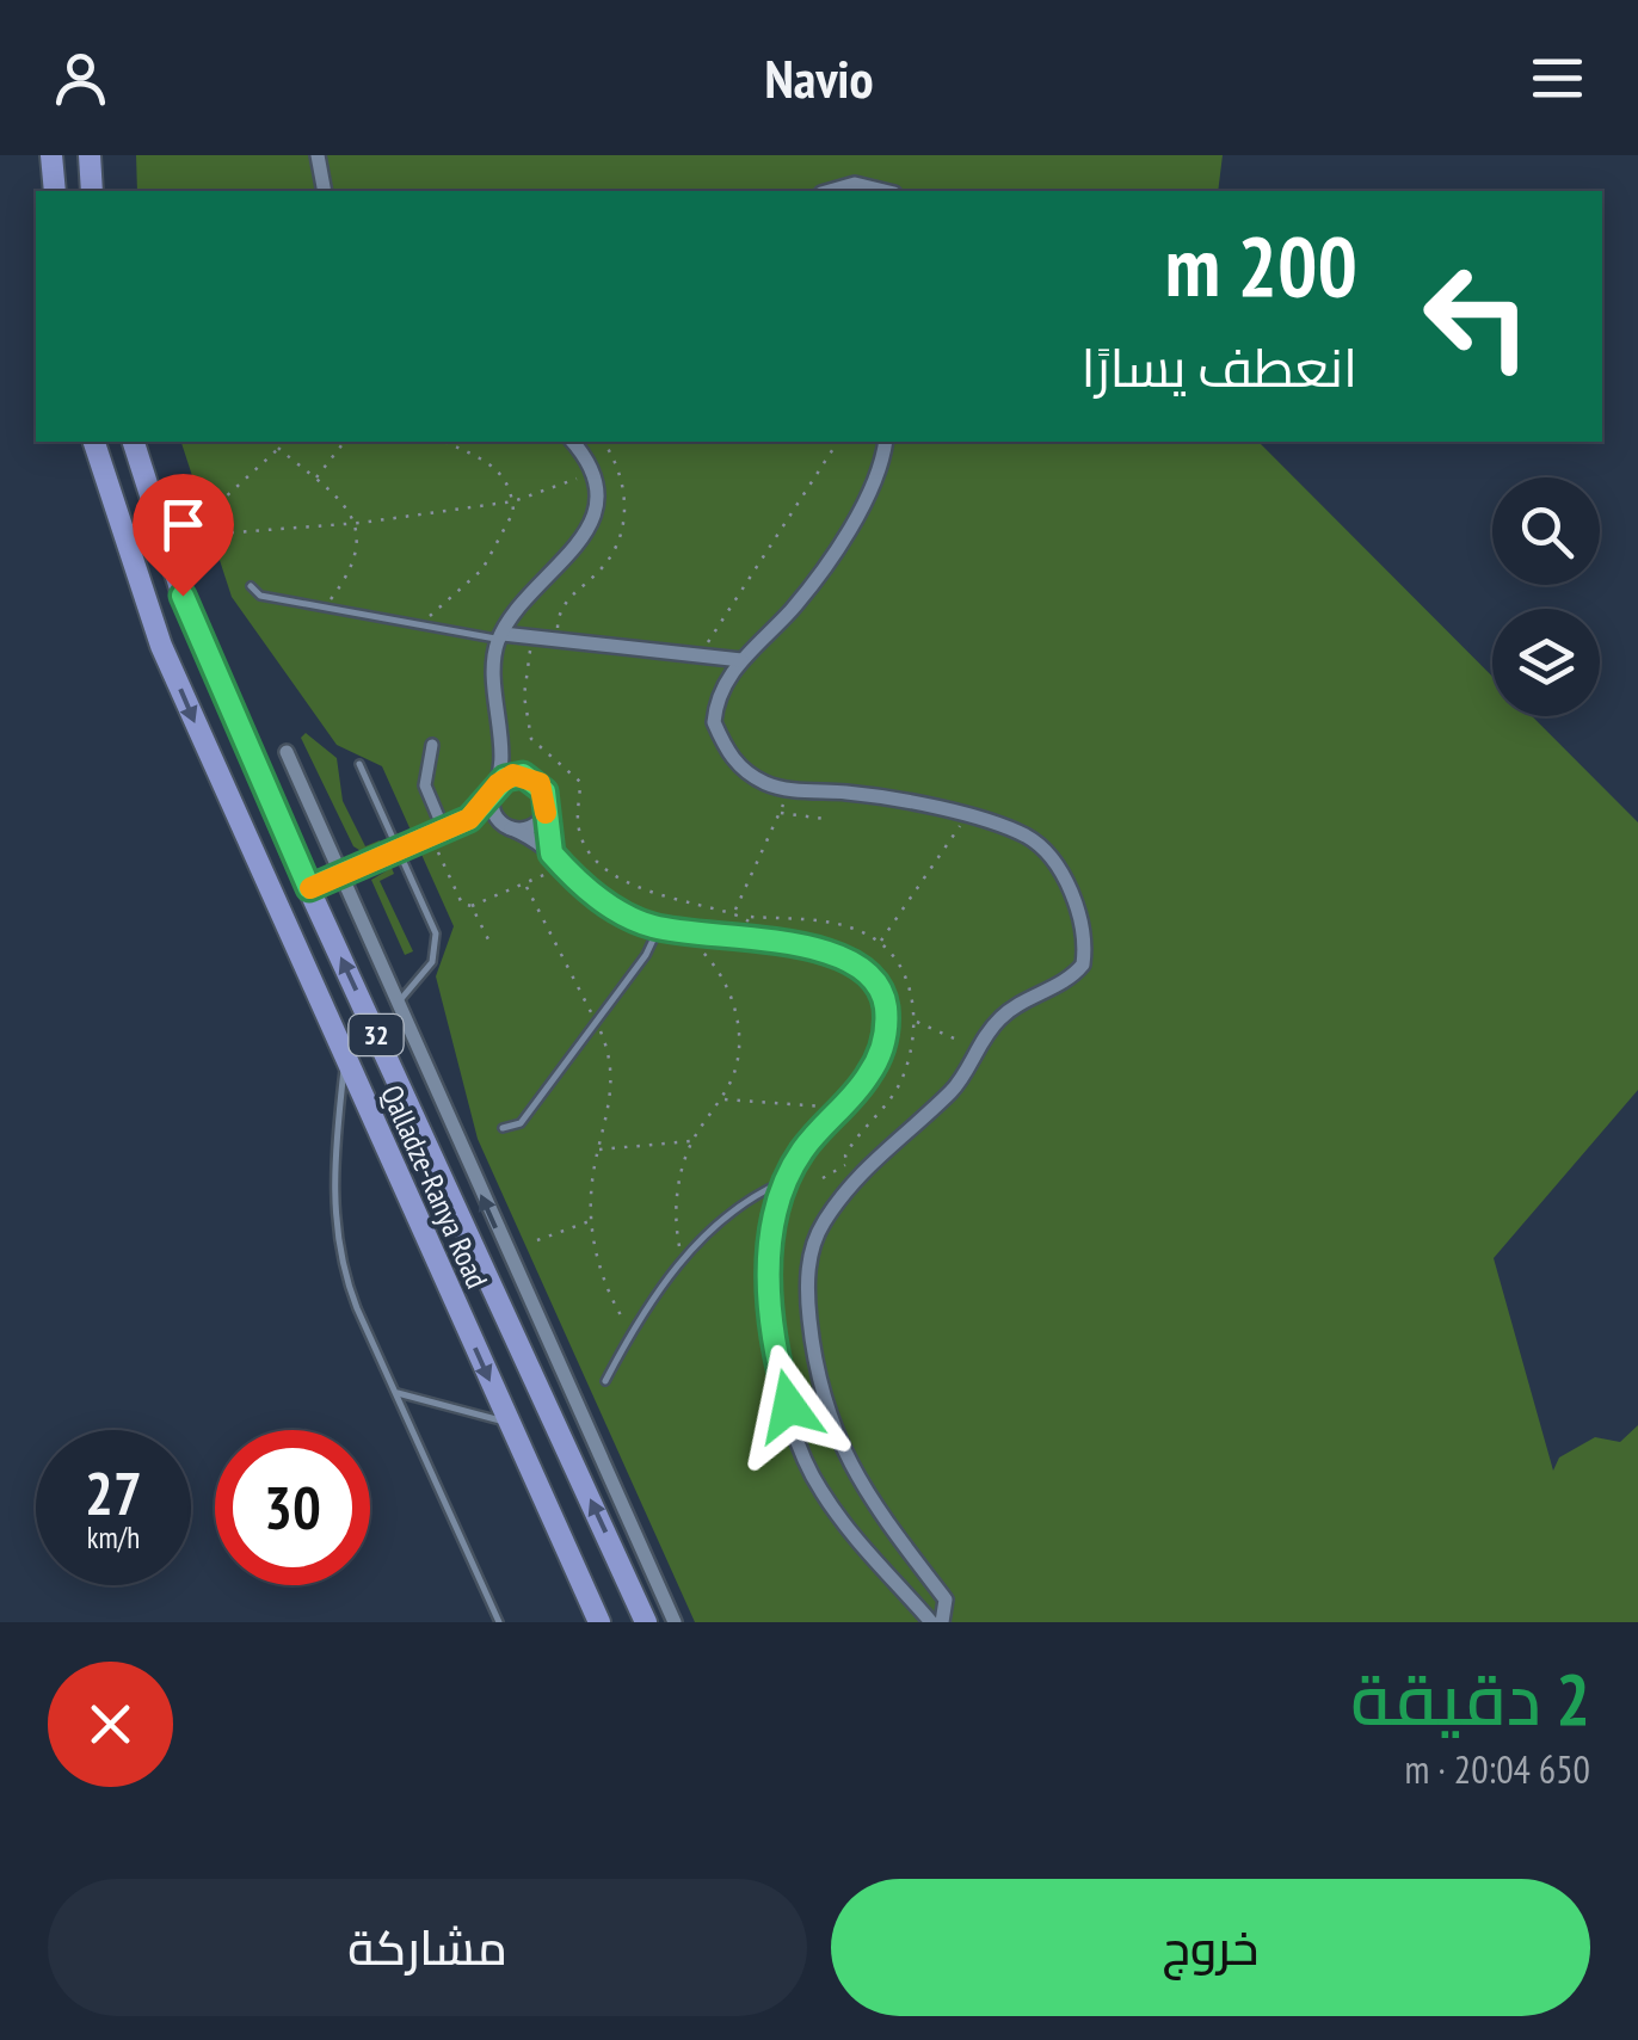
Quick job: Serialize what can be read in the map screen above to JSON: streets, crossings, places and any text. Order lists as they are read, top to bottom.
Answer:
{
  "streets": {
    "main road": ["32", "Qalladze-Ranya Road"]
  },
  "page": {
    "header": "Navio",
    "turn": ["200 m", "انعطف يسارًا"],
    "speed": "27 km/h",
    "limit": "30",
    "heading": ["2 دقيقة", "650 m · 20:04"],
    "buttons": ["خروج", "مشاركة"]
  }
}
